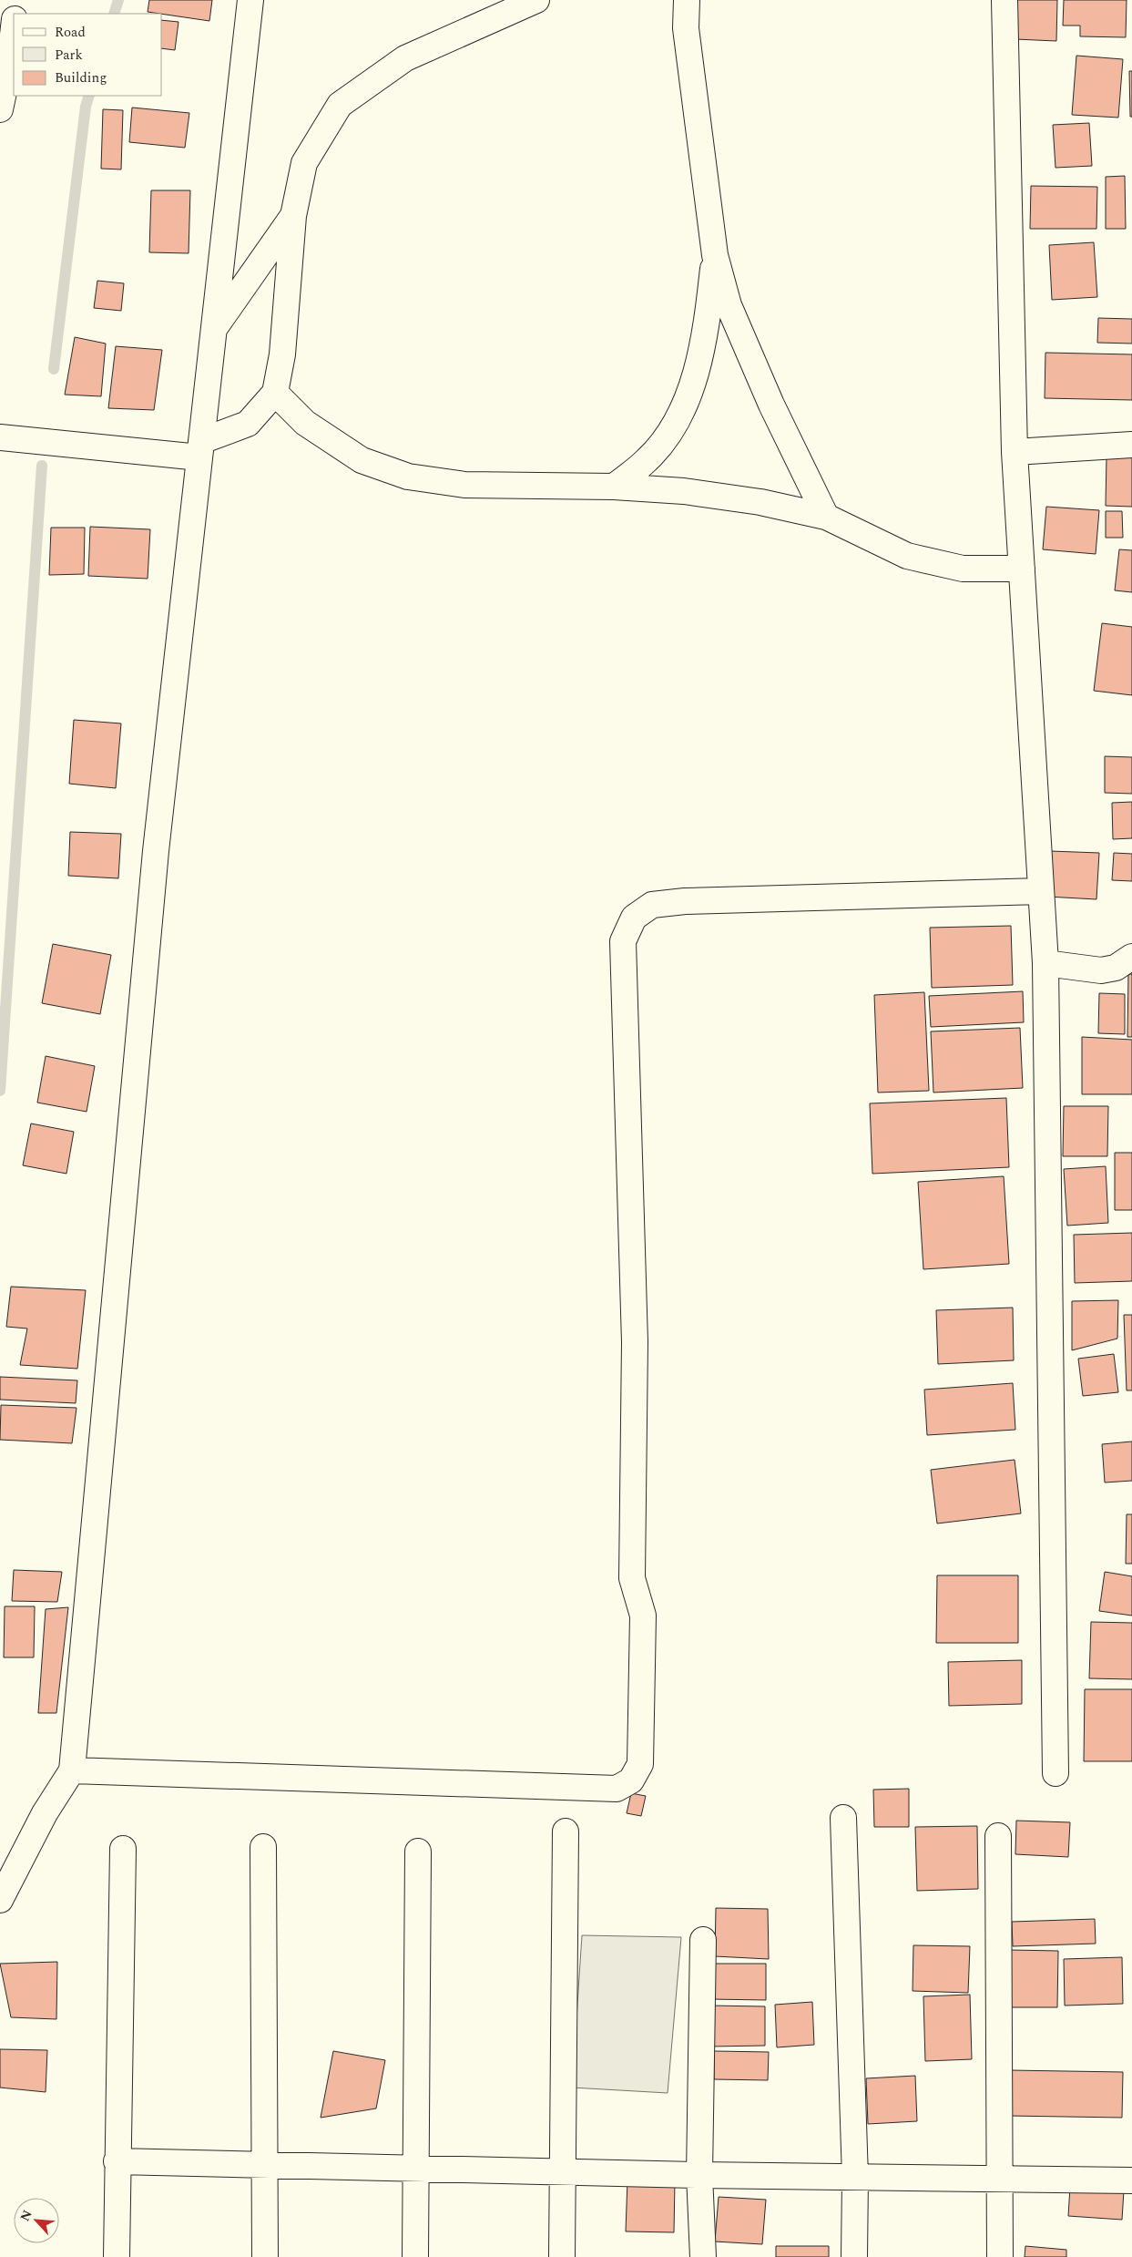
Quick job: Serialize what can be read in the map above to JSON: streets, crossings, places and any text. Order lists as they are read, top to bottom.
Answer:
{
  "legend": ["Road", "Park", "Building"],
  "north": "top left"
}
